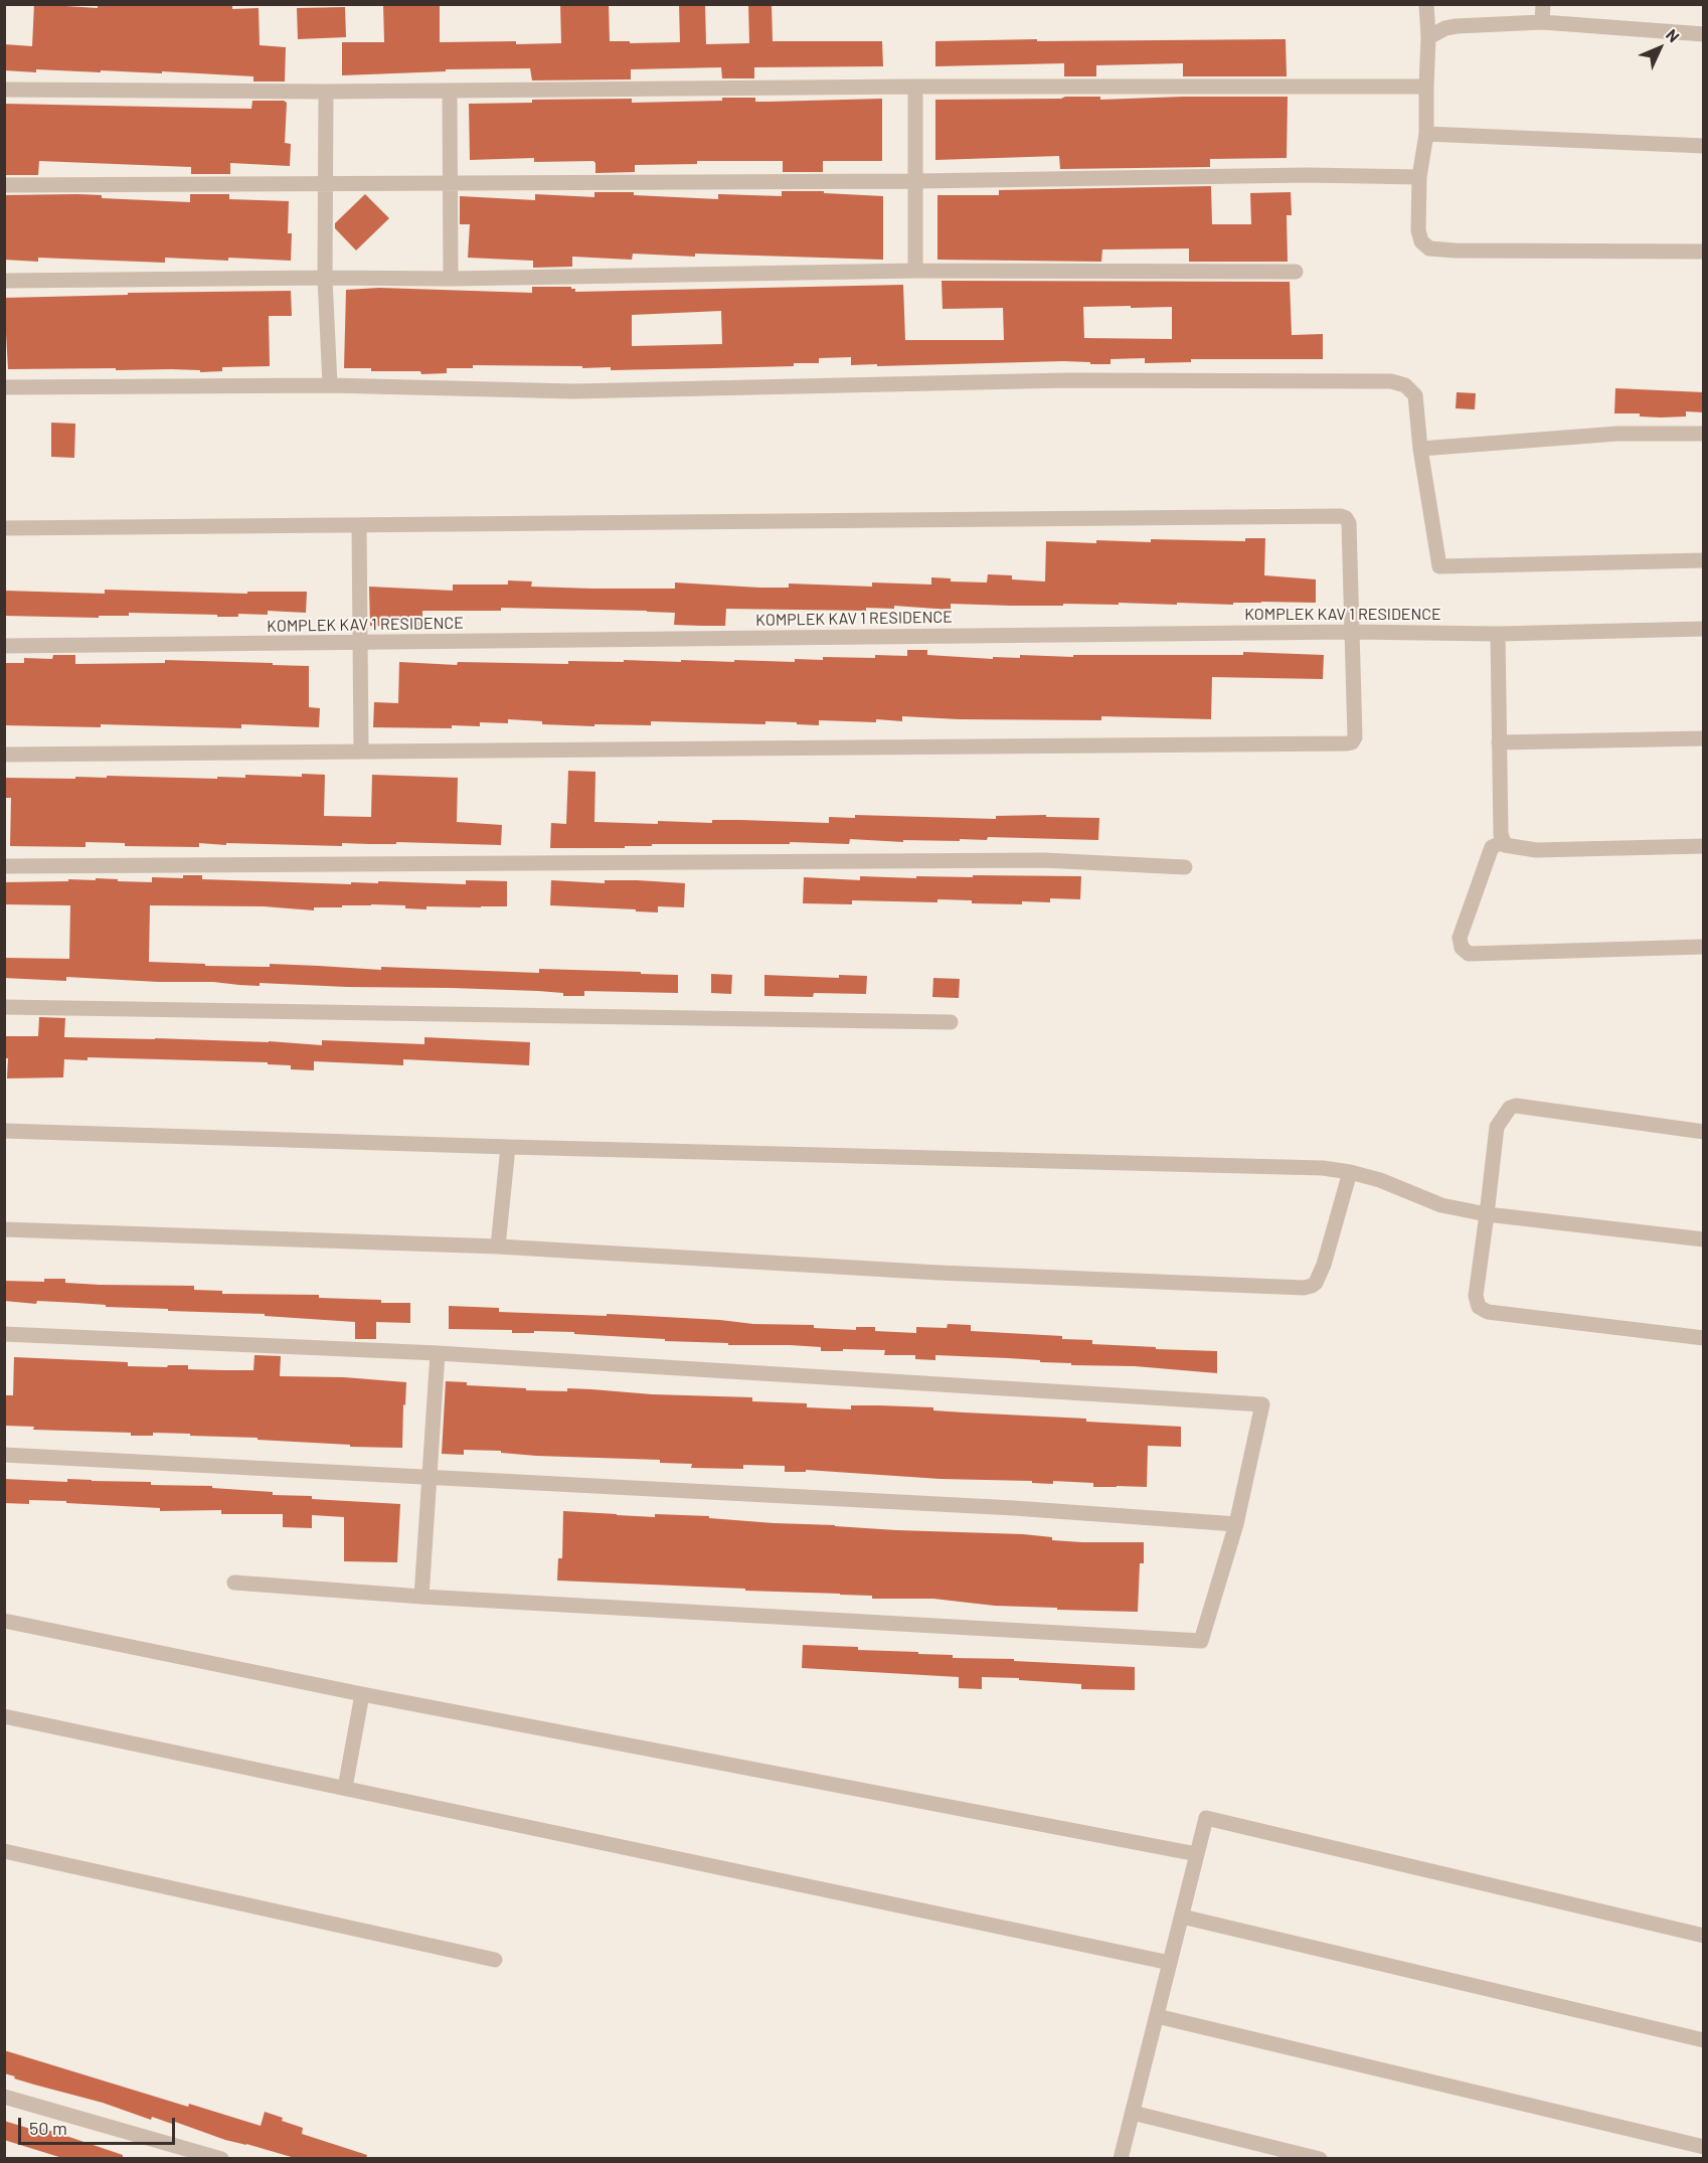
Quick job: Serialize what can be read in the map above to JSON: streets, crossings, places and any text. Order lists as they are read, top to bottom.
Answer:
{
  "streets": {
    "street": ["KOMPLEK KAV 1 RESIDENCE"]
  },
  "scale_bar": "50 m",
  "north": "top right"
}
